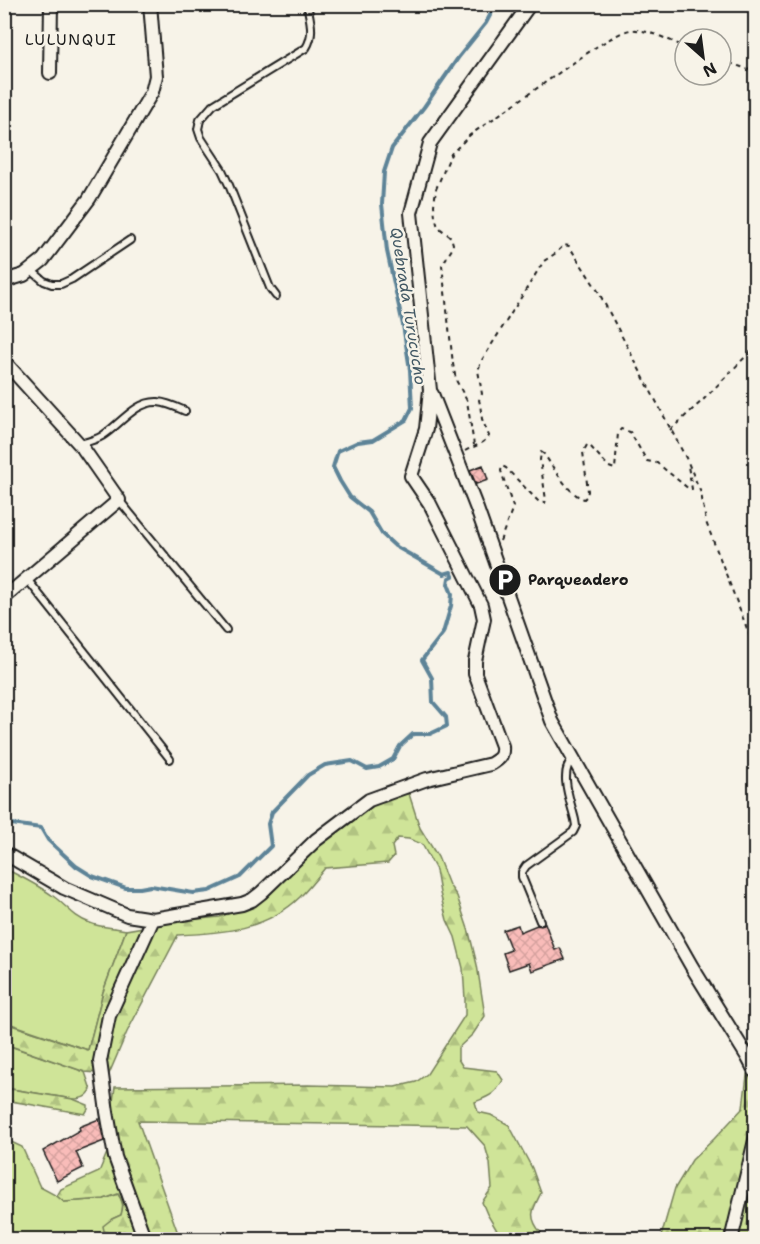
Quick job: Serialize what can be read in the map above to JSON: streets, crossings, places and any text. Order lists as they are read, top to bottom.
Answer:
{
  "districts": ["LULUNQUI"],
  "water": ["Quebrada Turucucho"],
  "places": {
    "parking": ["Parqueadero"]
  },
  "north": "bottom right"
}
